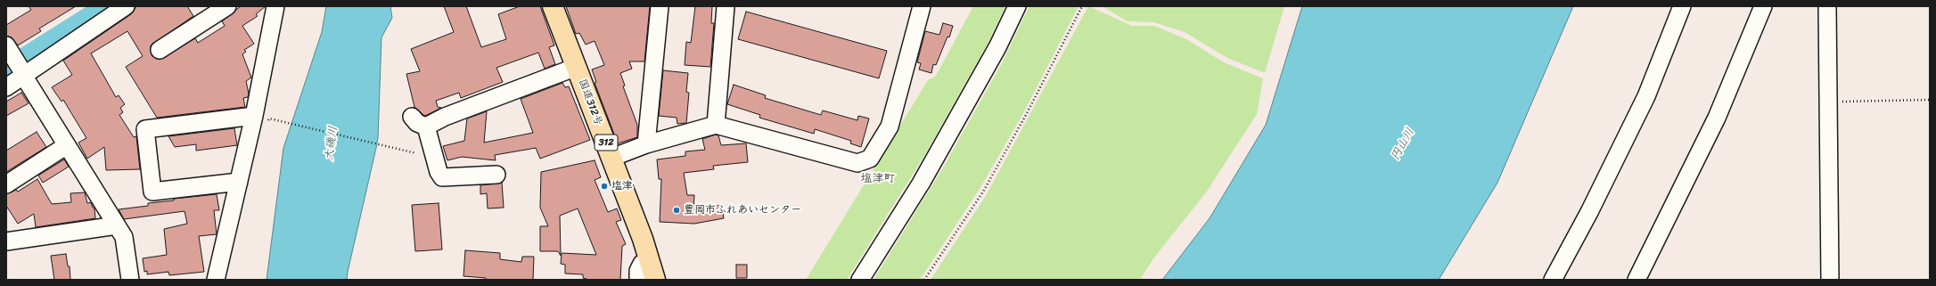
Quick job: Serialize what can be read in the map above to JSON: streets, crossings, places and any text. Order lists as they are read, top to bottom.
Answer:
{
  "streets": {
    "highway": ["国道312号", "312"]
  },
  "districts": ["塩津町"],
  "water": ["大磯川", "円山川"],
  "places": ["塩津", "豊岡市ふれあいセンター"]
}
